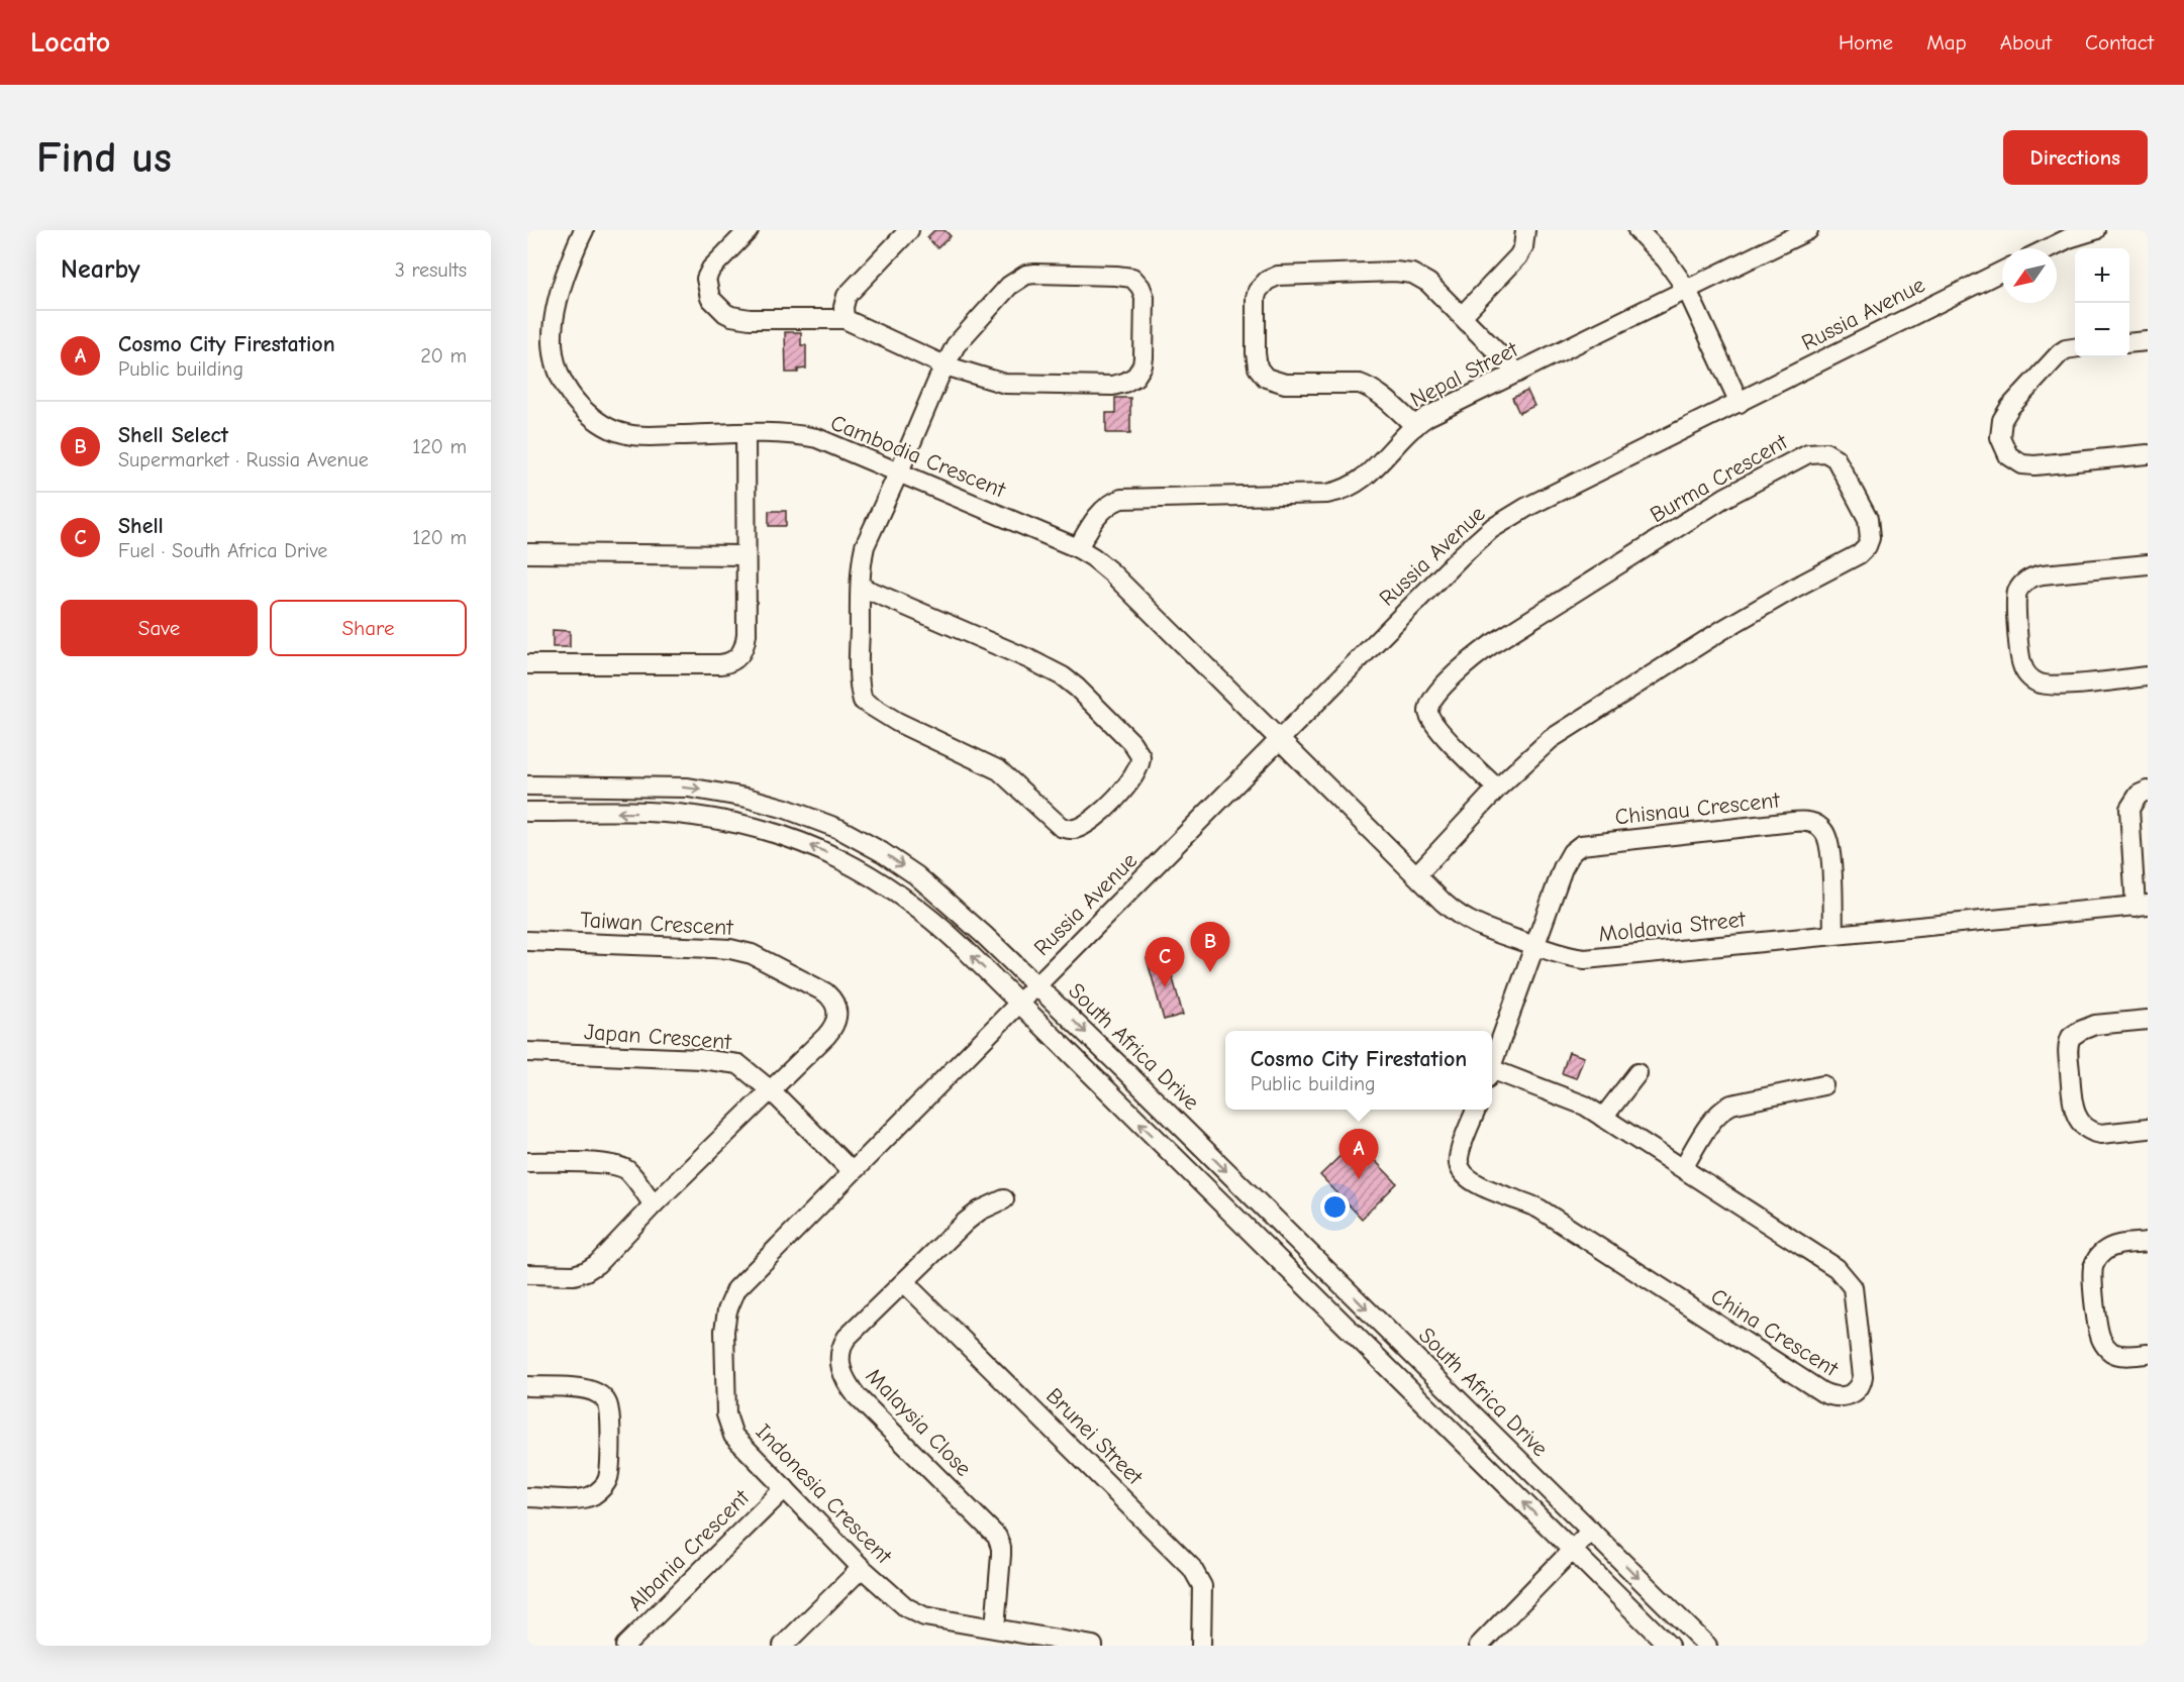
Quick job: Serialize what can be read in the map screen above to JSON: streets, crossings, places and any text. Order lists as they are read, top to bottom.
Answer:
{
  "streets": {
    "street": [
      "Russia Avenue",
      "Nepal Street",
      "Cambodia Crescent",
      "Burma Crescent",
      "Chisnau Crescent",
      "Taiwan Crescent",
      "Moldavia Street",
      "Japan Crescent",
      "South Africa Drive",
      "China Crescent",
      "Malaysia Close",
      "Brunei Street",
      "Indonesia Crescent",
      "Albania Crescent"
    ]
  },
  "crossings": [
    ["Russia Avenue", "Cambodia Crescent"],
    ["Russia Avenue", "Moldavia Street"],
    ["Russia Avenue", "South Africa Drive"],
    ["Russia Avenue", "Indonesia Crescent"],
    ["Nepal Street", "Cambodia Crescent"],
    ["Cambodia Crescent", "Moldavia Street"],
    ["Burma Crescent", "Moldavia Street"],
    ["Chisnau Crescent", "Moldavia Street"],
    ["Chisnau Crescent", "China Crescent"],
    ["Taiwan Crescent", "Japan Crescent"],
    ["Moldavia Street", "China Crescent"],
    ["Japan Crescent", "Indonesia Crescent"],
    ["Malaysia Close", "Brunei Street"],
    ["Malaysia Close", "Indonesia Crescent"],
    ["Indonesia Crescent", "Albania Crescent"]
  ],
  "north": "bottom left",
  "page": {
    "header": "Locato",
    "nav": [
      "Home",
      "Map",
      "About",
      "Contact"
    ],
    "buttons": [
      "Directions",
      ["Save", "Share"]
    ],
    "title": "Find us",
    "heading": ["Nearby", "3 results"],
    "map_buttons": ["+", "−"],
    "list": [
      {
        "mark": "A",
        "name": "Cosmo City Firestation",
        "note": "Public building",
        "value": "20 m"
      },
      {
        "mark": "B",
        "name": "Shell Select",
        "note": "Supermarket · Russia Avenue",
        "value": "120 m"
      },
      {
        "mark": "C",
        "name": "Shell",
        "note": "Fuel · South Africa Drive",
        "value": "120 m"
      }
    ],
    "pins": ["B", "C", "A"],
    "popup": ["Cosmo City Firestation", "Public building"]
  }
}
